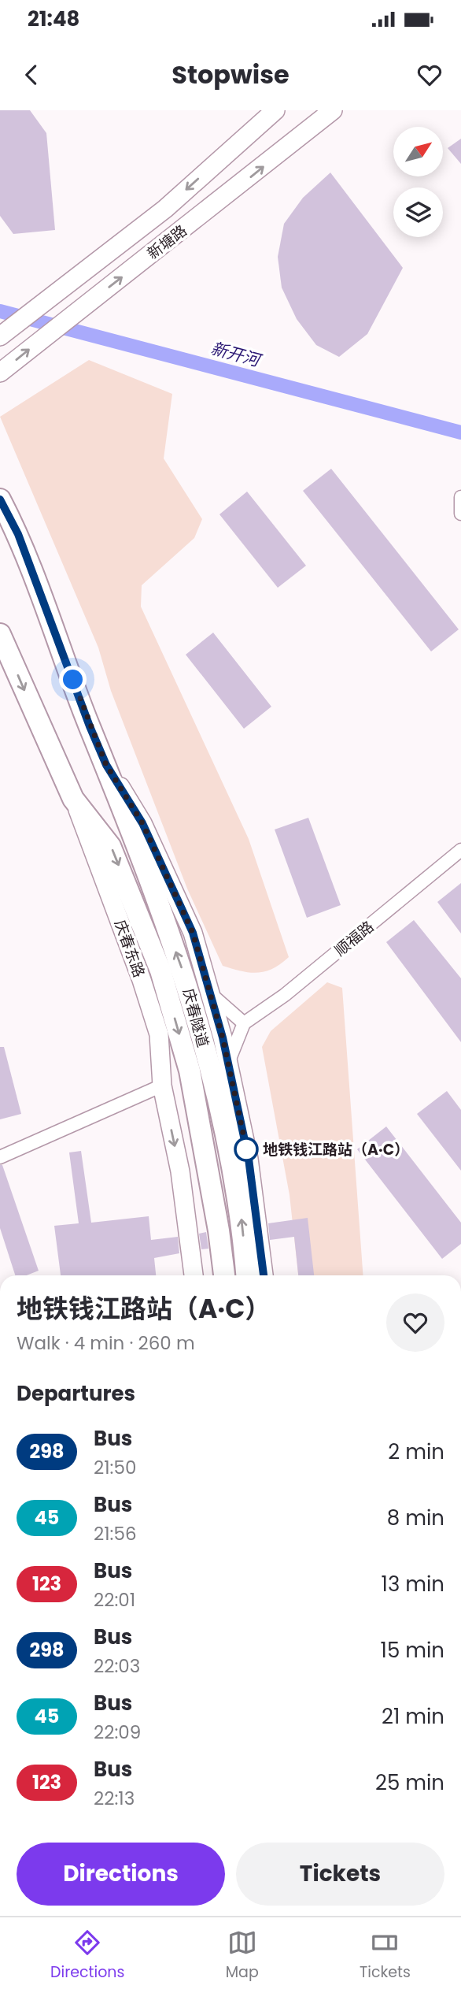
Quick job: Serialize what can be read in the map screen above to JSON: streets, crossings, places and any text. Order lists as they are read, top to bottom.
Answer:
{
  "streets": {
    "main road": ["新塘路", "庆春东路", "庆春隧道"],
    "street": ["顺福路"]
  },
  "crossings": [
    ["庆春东路", "庆春隧道"]
  ],
  "water": ["新开河"],
  "places": ["地铁钱江路站（A·C）"],
  "lines": ["bus line 298"],
  "north": "top right",
  "page": {
    "status": "21:48",
    "header": "Stopwise",
    "heading": [
      ["地铁钱江路站（A·C）", "Walk · 4 min · 260 m"],
      "Departures"
    ],
    "list": [
      {
        "mark": "298",
        "name": "Bus",
        "note": "21:50",
        "value": "2 min"
      },
      {
        "mark": "45",
        "name": "Bus",
        "note": "21:56",
        "value": "8 min"
      },
      {
        "mark": "123",
        "name": "Bus",
        "note": "22:01",
        "value": "13 min"
      },
      {
        "mark": "298",
        "name": "Bus",
        "note": "22:03",
        "value": "15 min"
      },
      {
        "mark": "45",
        "name": "Bus",
        "note": "22:09",
        "value": "21 min"
      },
      {
        "mark": "123",
        "name": "Bus",
        "note": "22:13",
        "value": "25 min"
      }
    ],
    "buttons": ["Directions", "Tickets"],
    "tabs": ["Directions", "Map", "Tickets"]
  }
}
